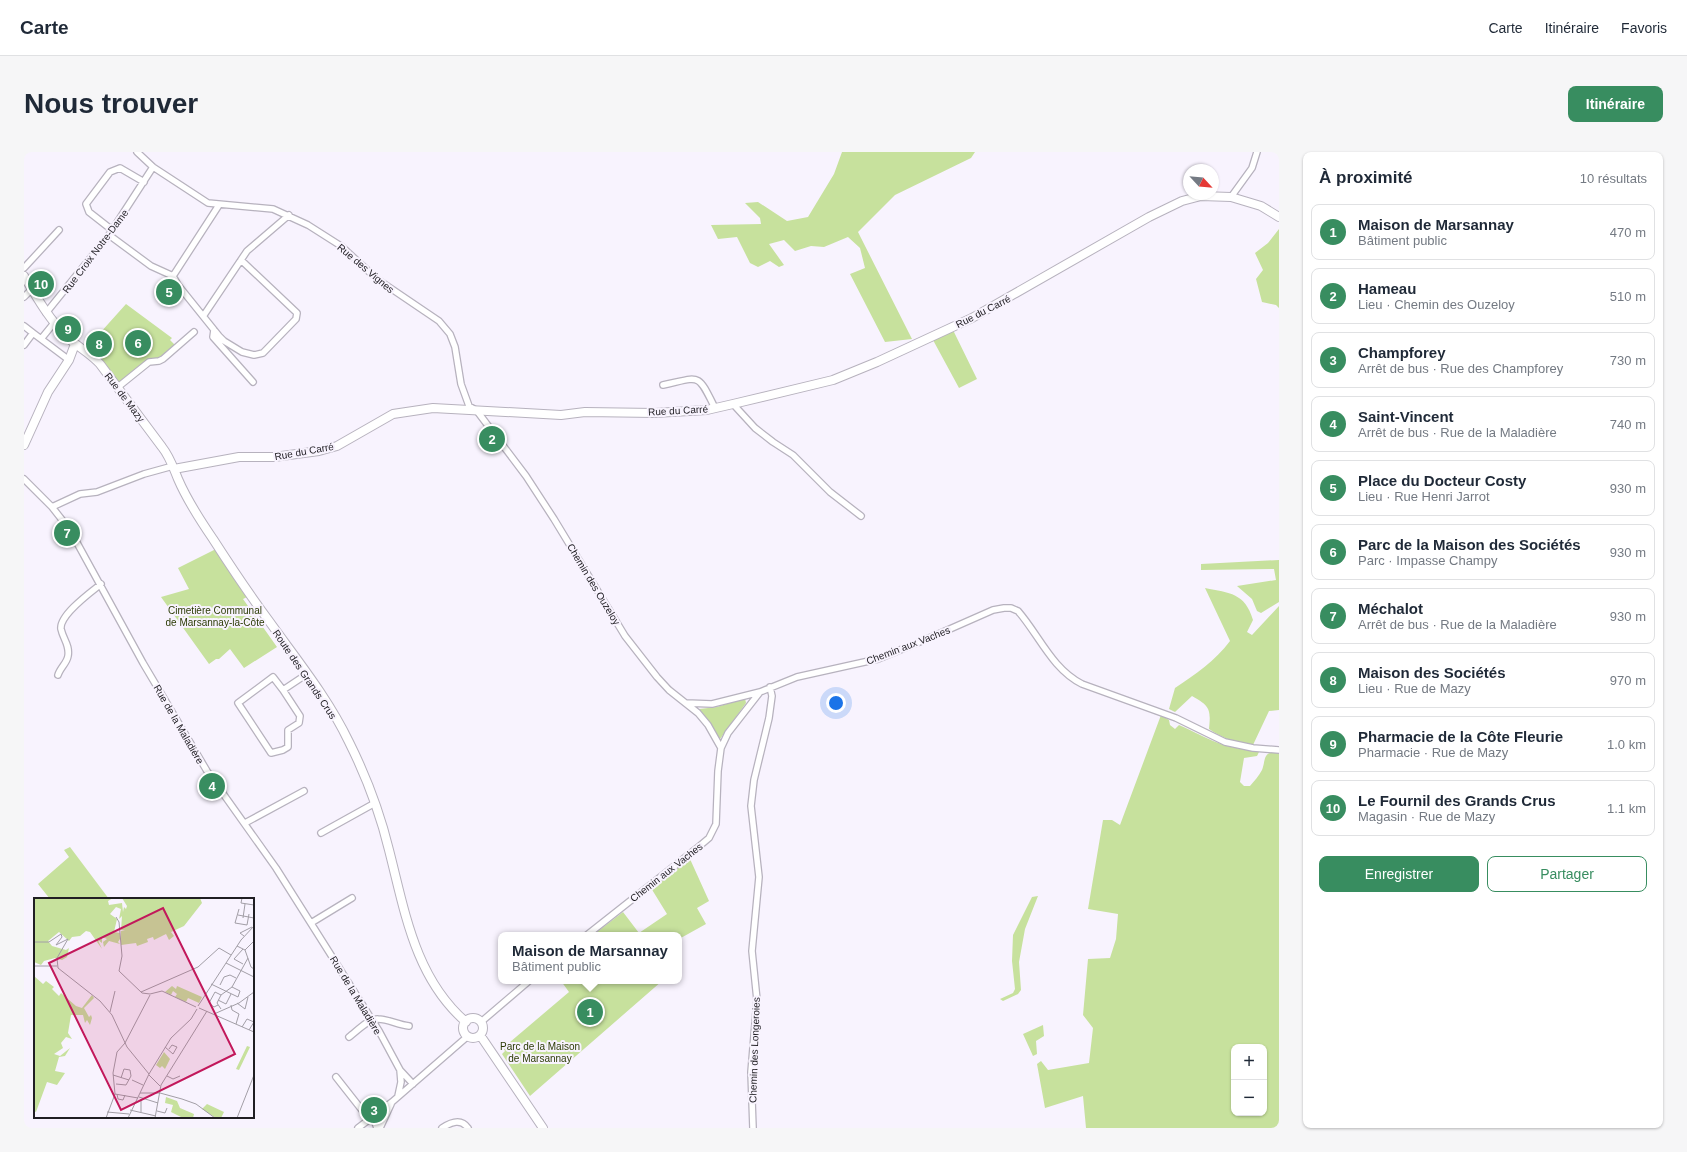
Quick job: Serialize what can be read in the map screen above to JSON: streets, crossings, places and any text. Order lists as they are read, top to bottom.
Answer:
{
  "streets": {
    "main road": ["Rue du Carré", "Rue de Mazy", "Route des Grands Crus"],
    "street": [
      "Rue Croix Notre-Dame",
      "Rue des Vignes",
      "Chemin des Ouzeloy",
      "Chemin aux Vaches",
      "Rue de la Maladière",
      "Chemin des Longeroies"
    ]
  },
  "crossings": [
    ["Rue Croix Notre-Dame", "Rue des Vignes"],
    ["Rue Croix Notre-Dame", "Rue de Mazy"],
    ["Rue des Vignes", "Rue du Carré"],
    ["Rue des Vignes", "Chemin des Ouzeloy"],
    ["Rue du Carré", "Rue de Mazy"],
    ["Rue du Carré", "Chemin des Ouzeloy"],
    ["Rue du Carré", "Route des Grands Crus"],
    ["Rue de Mazy", "Route des Grands Crus"],
    ["Chemin des Ouzeloy", "Chemin aux Vaches"],
    ["Chemin aux Vaches", "Chemin des Longeroies"]
  ],
  "parks": ["Cimetière Communal de Marsannay-la-Côte", "Parc de la Maison de Marsannay"],
  "north": "bottom right",
  "page": {
    "header": "Carte",
    "nav": ["Carte", "Itinéraire", "Favoris"],
    "buttons": [
      "Itinéraire",
      ["Enregistrer", "Partager"]
    ],
    "title": "Nous trouver",
    "heading": ["À proximité", "10 résultats"],
    "list": [
      {
        "mark": "1",
        "name": "Maison de Marsannay",
        "note": "Bâtiment public",
        "value": "470 m"
      },
      {
        "mark": "2",
        "name": "Hameau",
        "note": "Lieu · Chemin des Ouzeloy",
        "value": "510 m"
      },
      {
        "mark": "3",
        "name": "Champforey",
        "note": "Arrêt de bus · Rue des Champforey",
        "value": "730 m"
      },
      {
        "mark": "4",
        "name": "Saint-Vincent",
        "note": "Arrêt de bus · Rue de la Maladière",
        "value": "740 m"
      },
      {
        "mark": "5",
        "name": "Place du Docteur Costy",
        "note": "Lieu · Rue Henri Jarrot",
        "value": "930 m"
      },
      {
        "mark": "6",
        "name": "Parc de la Maison des Sociétés",
        "note": "Parc · Impasse Champy",
        "value": "930 m"
      },
      {
        "mark": "7",
        "name": "Méchalot",
        "note": "Arrêt de bus · Rue de la Maladière",
        "value": "930 m"
      },
      {
        "mark": "8",
        "name": "Maison des Sociétés",
        "note": "Lieu · Rue de Mazy",
        "value": "970 m"
      },
      {
        "mark": "9",
        "name": "Pharmacie de la Côte Fleurie",
        "note": "Pharmacie · Rue de Mazy",
        "value": "1.0 km"
      },
      {
        "mark": "10",
        "name": "Le Fournil des Grands Crus",
        "note": "Magasin · Rue de Mazy",
        "value": "1.1 km"
      }
    ],
    "pins": [
      "10",
      "5",
      "9",
      "6",
      "8",
      "2",
      "7",
      "4",
      "1",
      "3"
    ],
    "popup": ["Maison de Marsannay", "Bâtiment public"],
    "map_buttons": ["+", "−"]
  }
}
